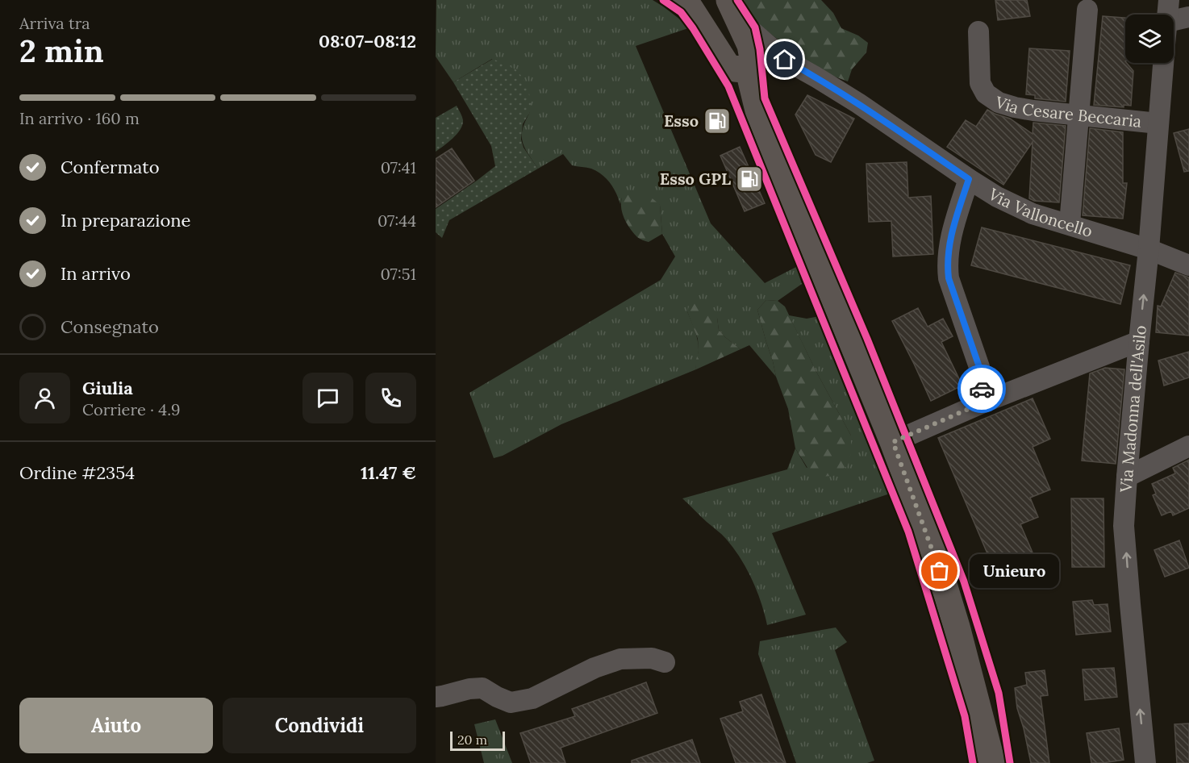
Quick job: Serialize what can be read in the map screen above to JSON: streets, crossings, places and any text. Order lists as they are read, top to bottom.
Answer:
{
  "streets": {
    "street": ["Via Cesare Beccaria", "Via Valloncello", "Via Madonna dell'Asilo"]
  },
  "crossings": [
    ["Via Cesare Beccaria", "Via Madonna dell'Asilo"],
    ["Via Valloncello", "Via Madonna dell'Asilo"]
  ],
  "one_way": ["Via Madonna dell'Asilo"],
  "places": {
    "fuel station": ["Esso", "Esso GPL"],
    "other": ["Unieuro"]
  },
  "scale_bar": "20 m",
  "page": {
    "heading": ["2 min", "Arriva tra", "08:07–08:12"],
    "panel": [
      "Giulia",
      "Corriere · 4.9",
      "Ordine #2354",
      "11.47 €"
    ],
    "bar": "In arrivo · 160 m",
    "list": [
      ["Confermato", "07:41"],
      ["In preparazione", "07:44"],
      ["In arrivo", "07:51"],
      "Consegnato"
    ],
    "bubble": "Unieuro",
    "buttons": ["Aiuto", "Condividi"],
    "scale": "20 m"
  }
}
